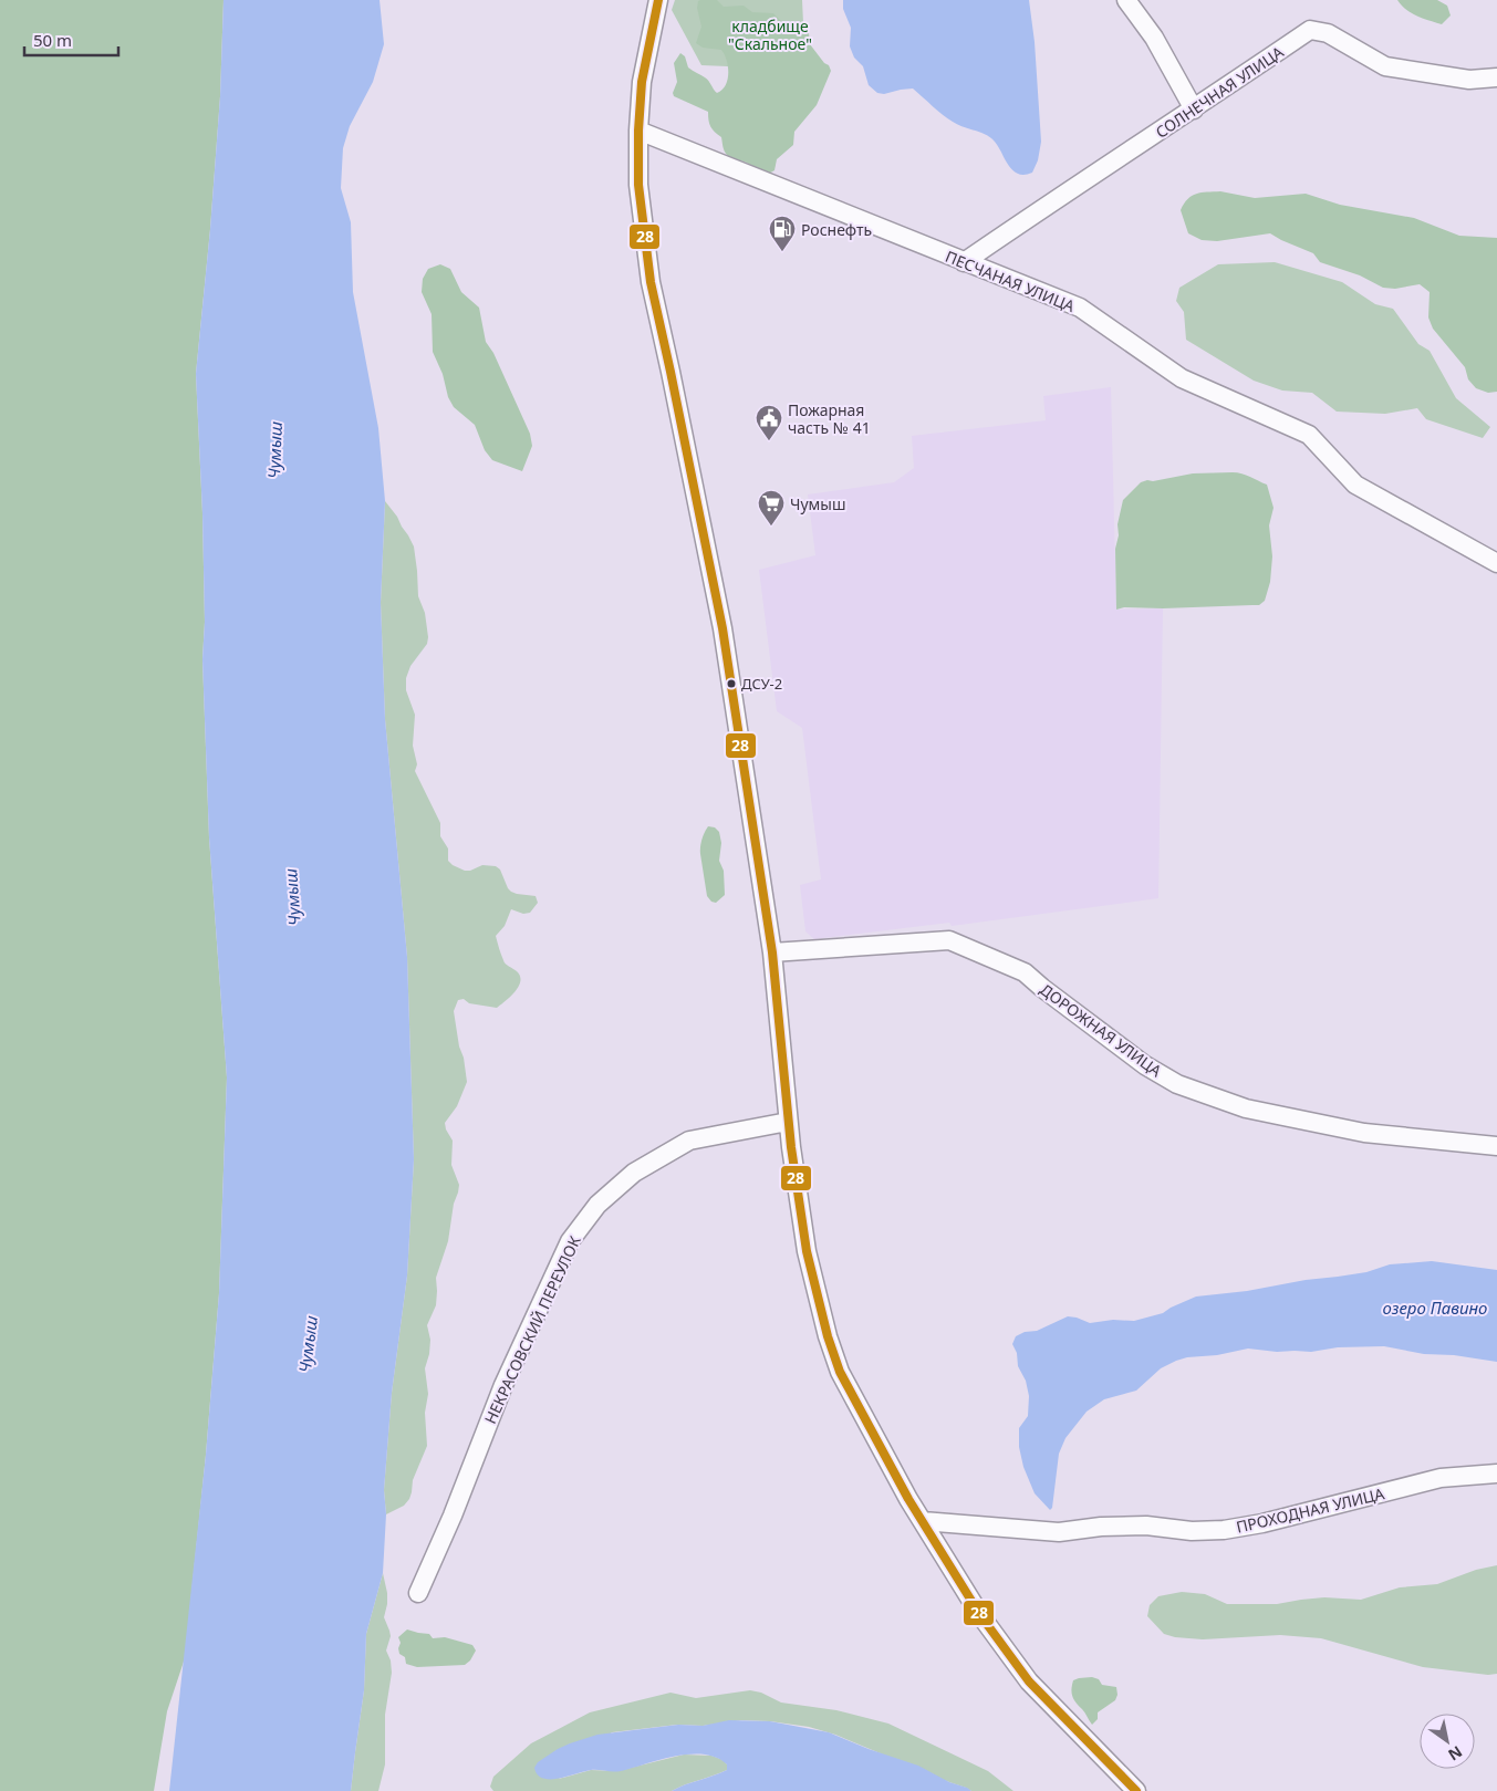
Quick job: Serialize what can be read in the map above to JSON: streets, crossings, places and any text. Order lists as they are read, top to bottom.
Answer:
{
  "streets": {
    "street": [
      "СОЛНЕЧНАЯ УЛИЦА",
      "ПЕСЧАНАЯ УЛИЦА",
      "ДОРОЖНАЯ УЛИЦА",
      "НЕКРАСОВСКИЙ ПЕРЕУЛОК",
      "ПРОХОДНАЯ УЛИЦА"
    ]
  },
  "crossings": [
    ["СОЛНЕЧНАЯ УЛИЦА", "ПЕСЧАНАЯ УЛИЦА"]
  ],
  "water": ["Чумыш", "озеро Павино"],
  "parks": ["кладбище \"Скальное\""],
  "places": {
    "fuel station": ["Роснефть"],
    "public building": ["Пожарная часть № 41"],
    "supermarket": ["Чумыш"],
    "other": ["ДСУ-2"]
  },
  "lines": ["transit line 28"],
  "scale_bar": "50 m",
  "north": "bottom right"
}
